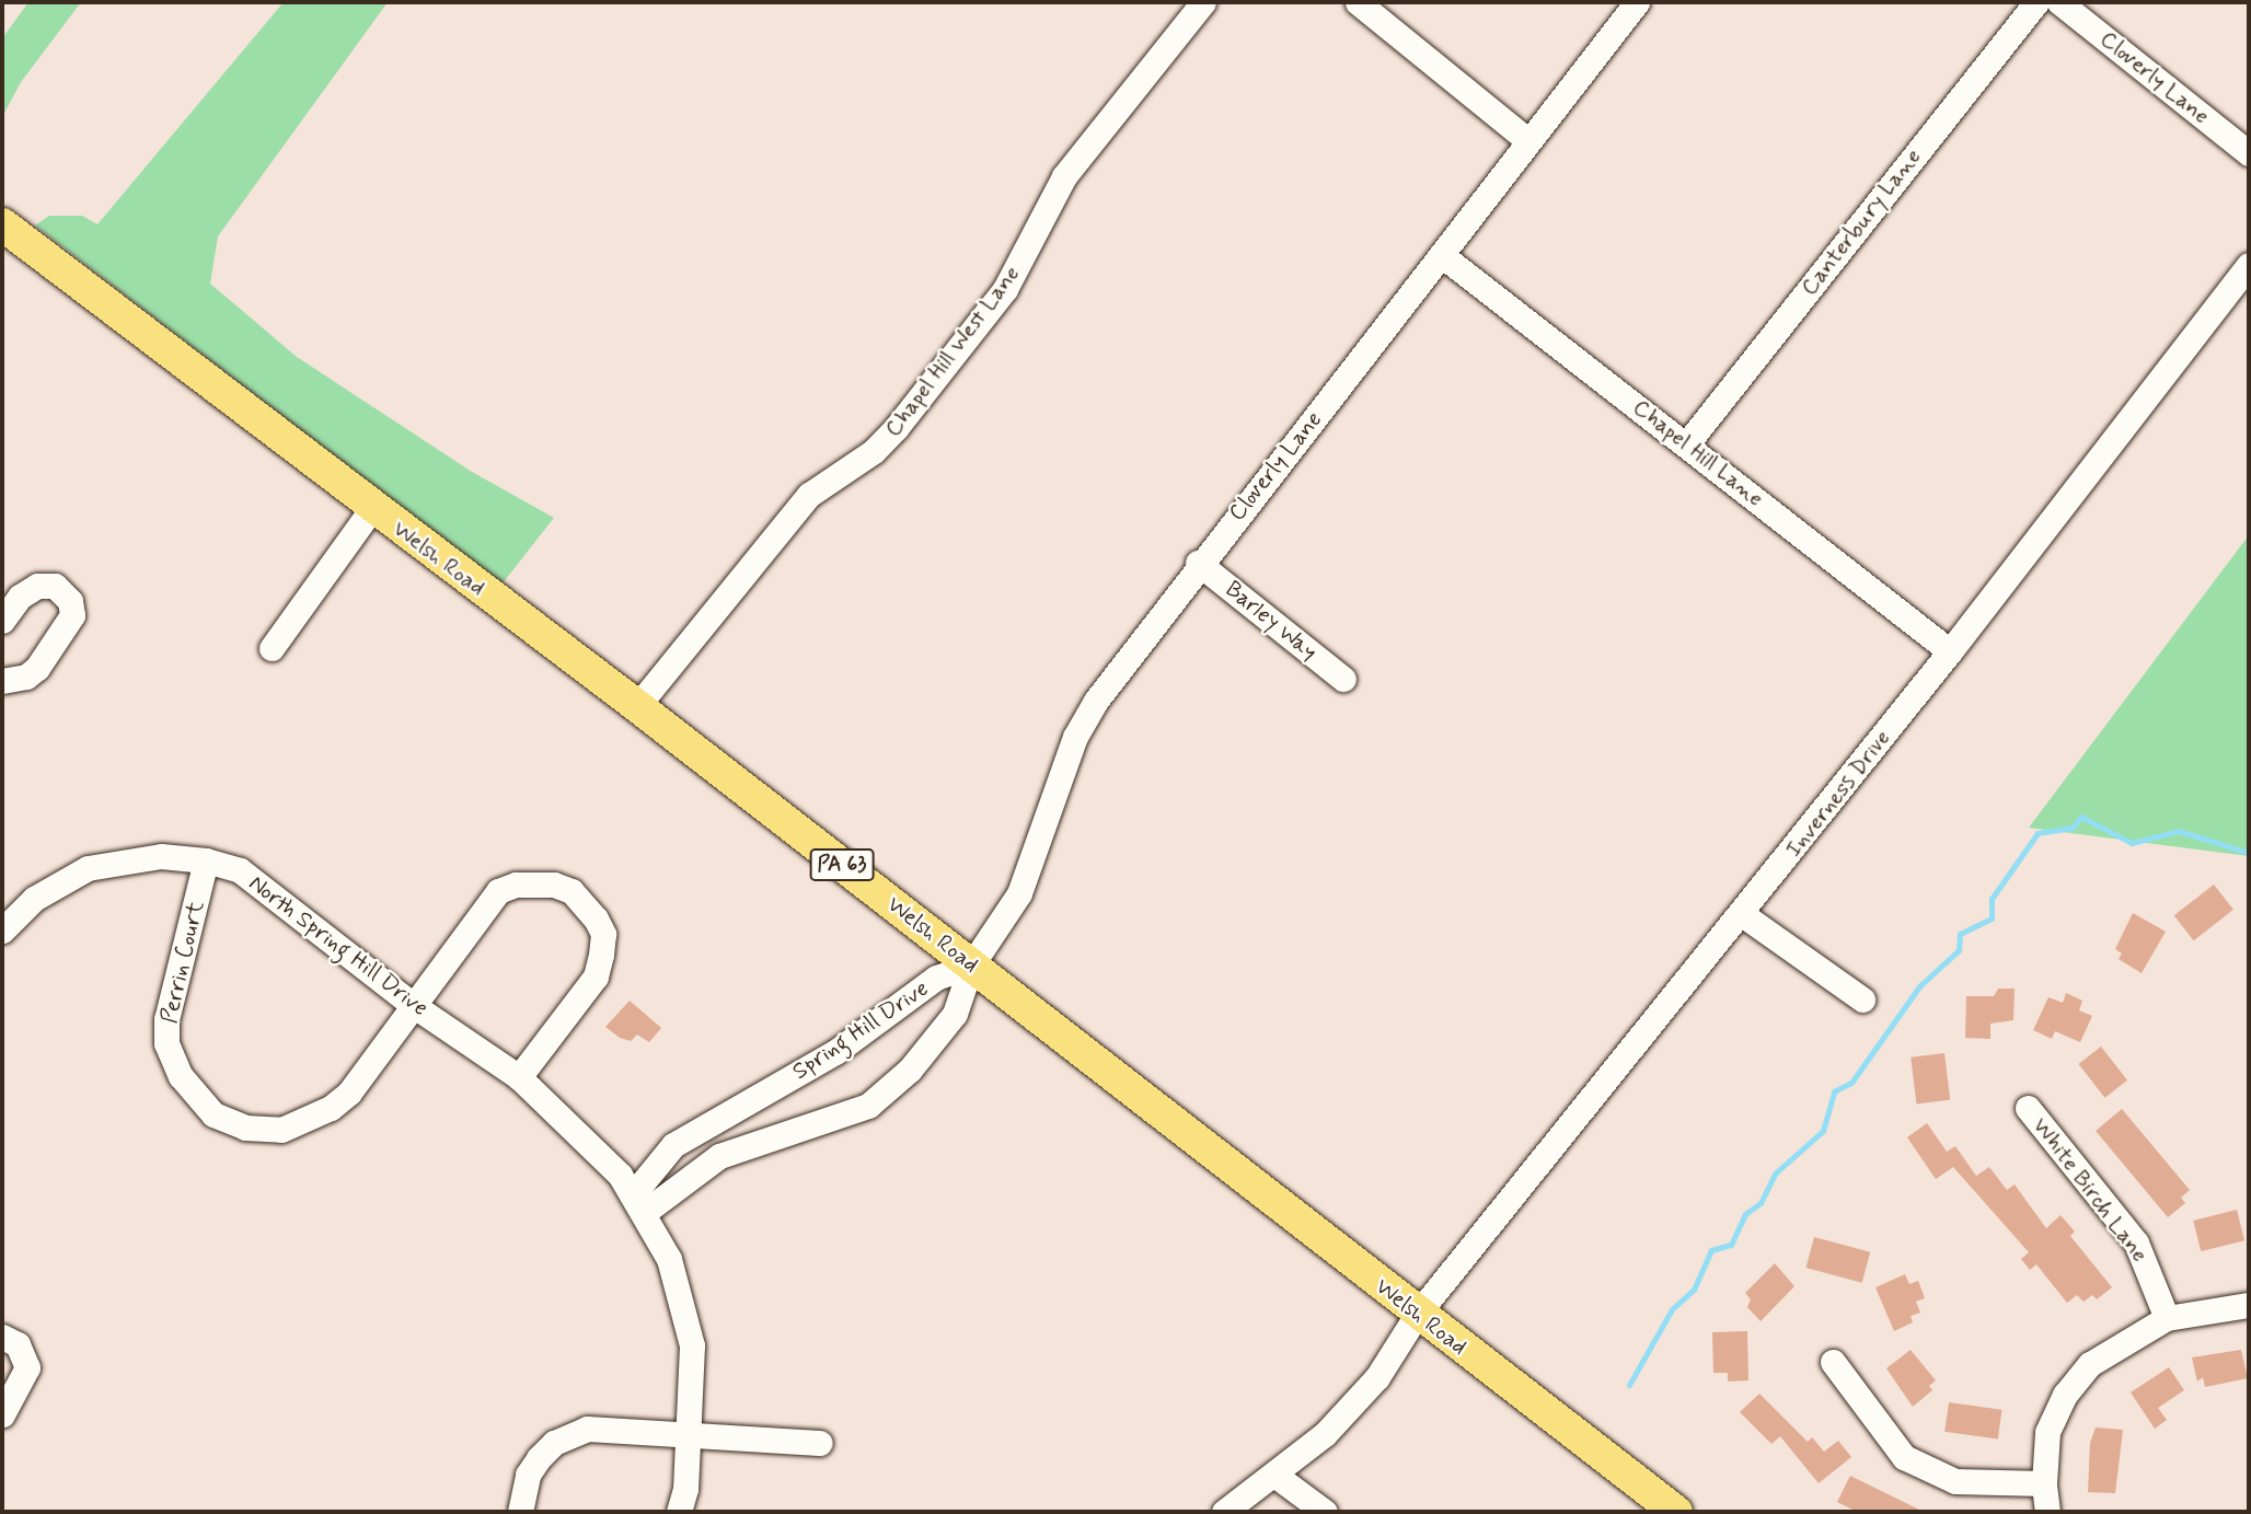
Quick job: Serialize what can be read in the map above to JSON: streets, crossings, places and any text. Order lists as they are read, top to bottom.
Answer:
{
  "streets": {
    "main road": ["Welsh Road", "PA 63"],
    "street": [
      "Cloverly Lane",
      "Canterbury Lane",
      "Chapel Hill West Lane",
      "Chapel Hill Lane",
      "Barley Way",
      "Inverness Drive",
      "North Spring Hill Drive",
      "Perrin Court",
      "Spring Hill Drive",
      "White Birch Lane"
    ]
  },
  "crossings": [
    ["Cloverly Lane", "Chapel Hill Lane"],
    ["Cloverly Lane", "Welsh Road"],
    ["Cloverly Lane", "Barley Way"],
    ["Cloverly Lane", "Spring Hill Drive"],
    ["Canterbury Lane", "Chapel Hill Lane"],
    ["Chapel Hill West Lane", "Welsh Road"],
    ["Chapel Hill Lane", "Inverness Drive"],
    ["Welsh Road", "Inverness Drive"],
    ["Welsh Road", "Spring Hill Drive"],
    ["North Spring Hill Drive", "Perrin Court"],
    ["North Spring Hill Drive", "Spring Hill Drive"]
  ]
}
